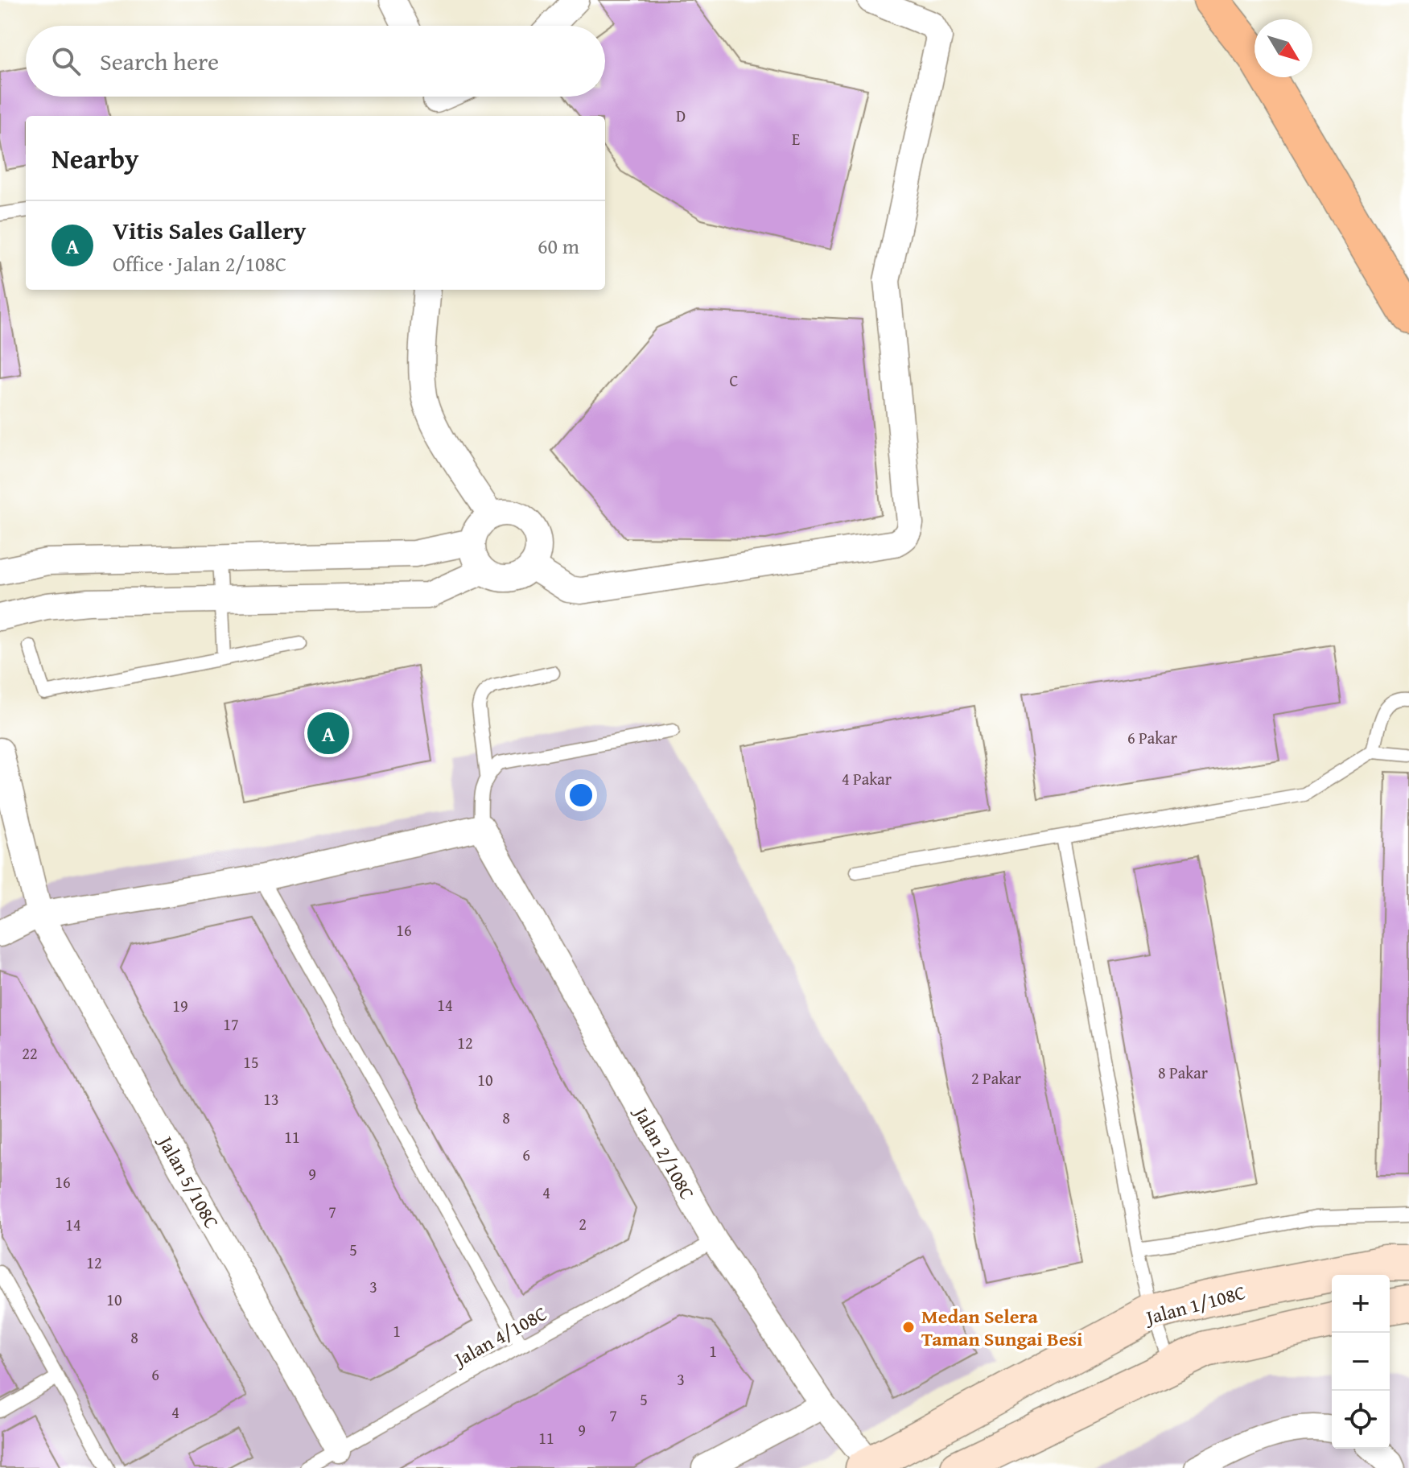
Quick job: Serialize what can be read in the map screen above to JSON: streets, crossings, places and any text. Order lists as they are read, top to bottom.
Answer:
{
  "streets": {
    "street": ["Jalan 2/108C", "Jalan 5/108C", "Jalan 1/108C"],
    "lane": ["Jalan 4/108C"]
  },
  "crossings": [
    ["Jalan 2/108C", "Jalan 1/108C"],
    ["Jalan 2/108C", "Jalan 4/108C"],
    ["Jalan 5/108C", "Jalan 4/108C"]
  ],
  "places": ["Medan Selera Taman Sungai Besi"],
  "house_numbers": [
    "D",
    "E",
    "C",
    "6 Pakar",
    "4 Pakar",
    "16",
    "14",
    "19",
    "17",
    "12",
    "22",
    "15",
    "8 Pakar",
    "2 Pakar",
    "10",
    "13",
    "8",
    "11",
    "6",
    "9",
    "16",
    "4",
    "7",
    "2",
    "14",
    "5",
    "12",
    "3",
    "10",
    "1",
    "8",
    "1",
    "6",
    "3",
    "5",
    "4",
    "7",
    "9",
    "11"
  ],
  "north": "bottom right",
  "page": {
    "search": "Search here",
    "heading": "Nearby",
    "list": [
      {
        "mark": "A",
        "name": "Vitis Sales Gallery",
        "note": "Office · Jalan 2/108C",
        "value": "60 m"
      }
    ],
    "pins": "A",
    "map_buttons": ["+", "−"]
  }
}
